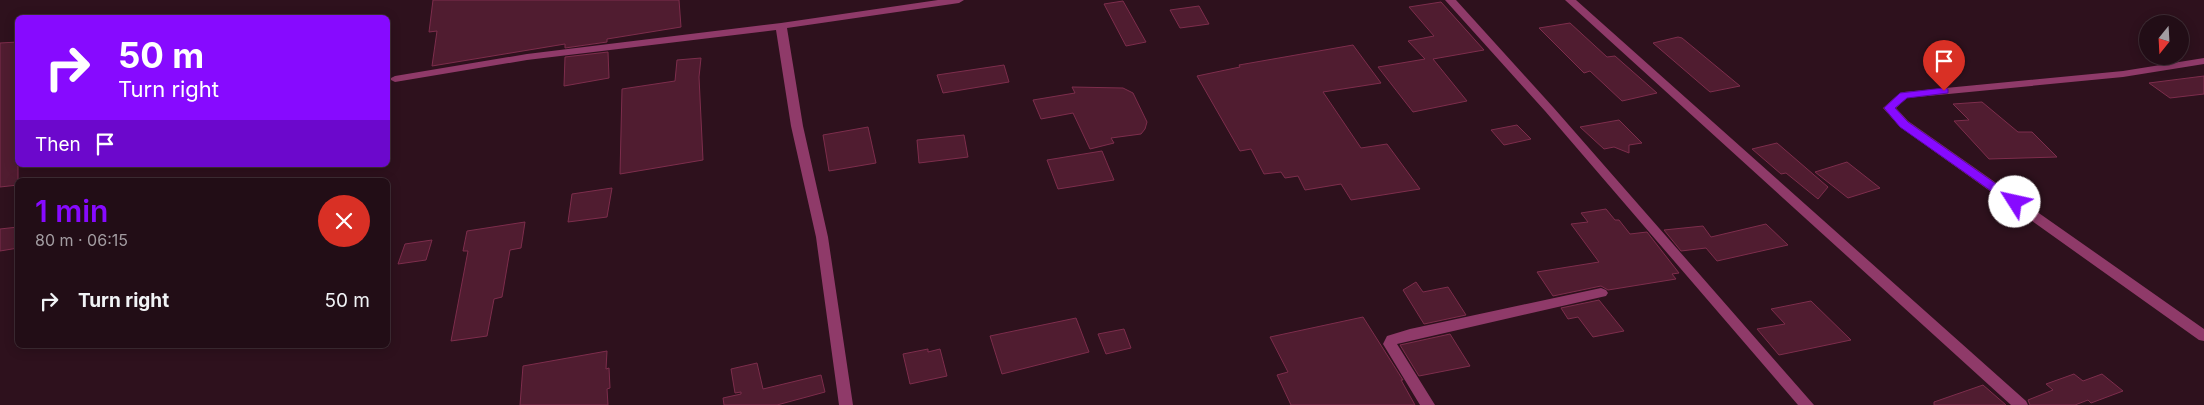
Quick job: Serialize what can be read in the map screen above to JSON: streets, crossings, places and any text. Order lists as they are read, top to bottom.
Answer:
{
  "north": "bottom",
  "page": {
    "turn": ["50 m", "Turn right"],
    "then": "Then",
    "heading": ["1 min", "80 m · 06:15"],
    "list": [
      {
        "name": "Turn right",
        "value": "50 m"
      }
    ]
  }
}
